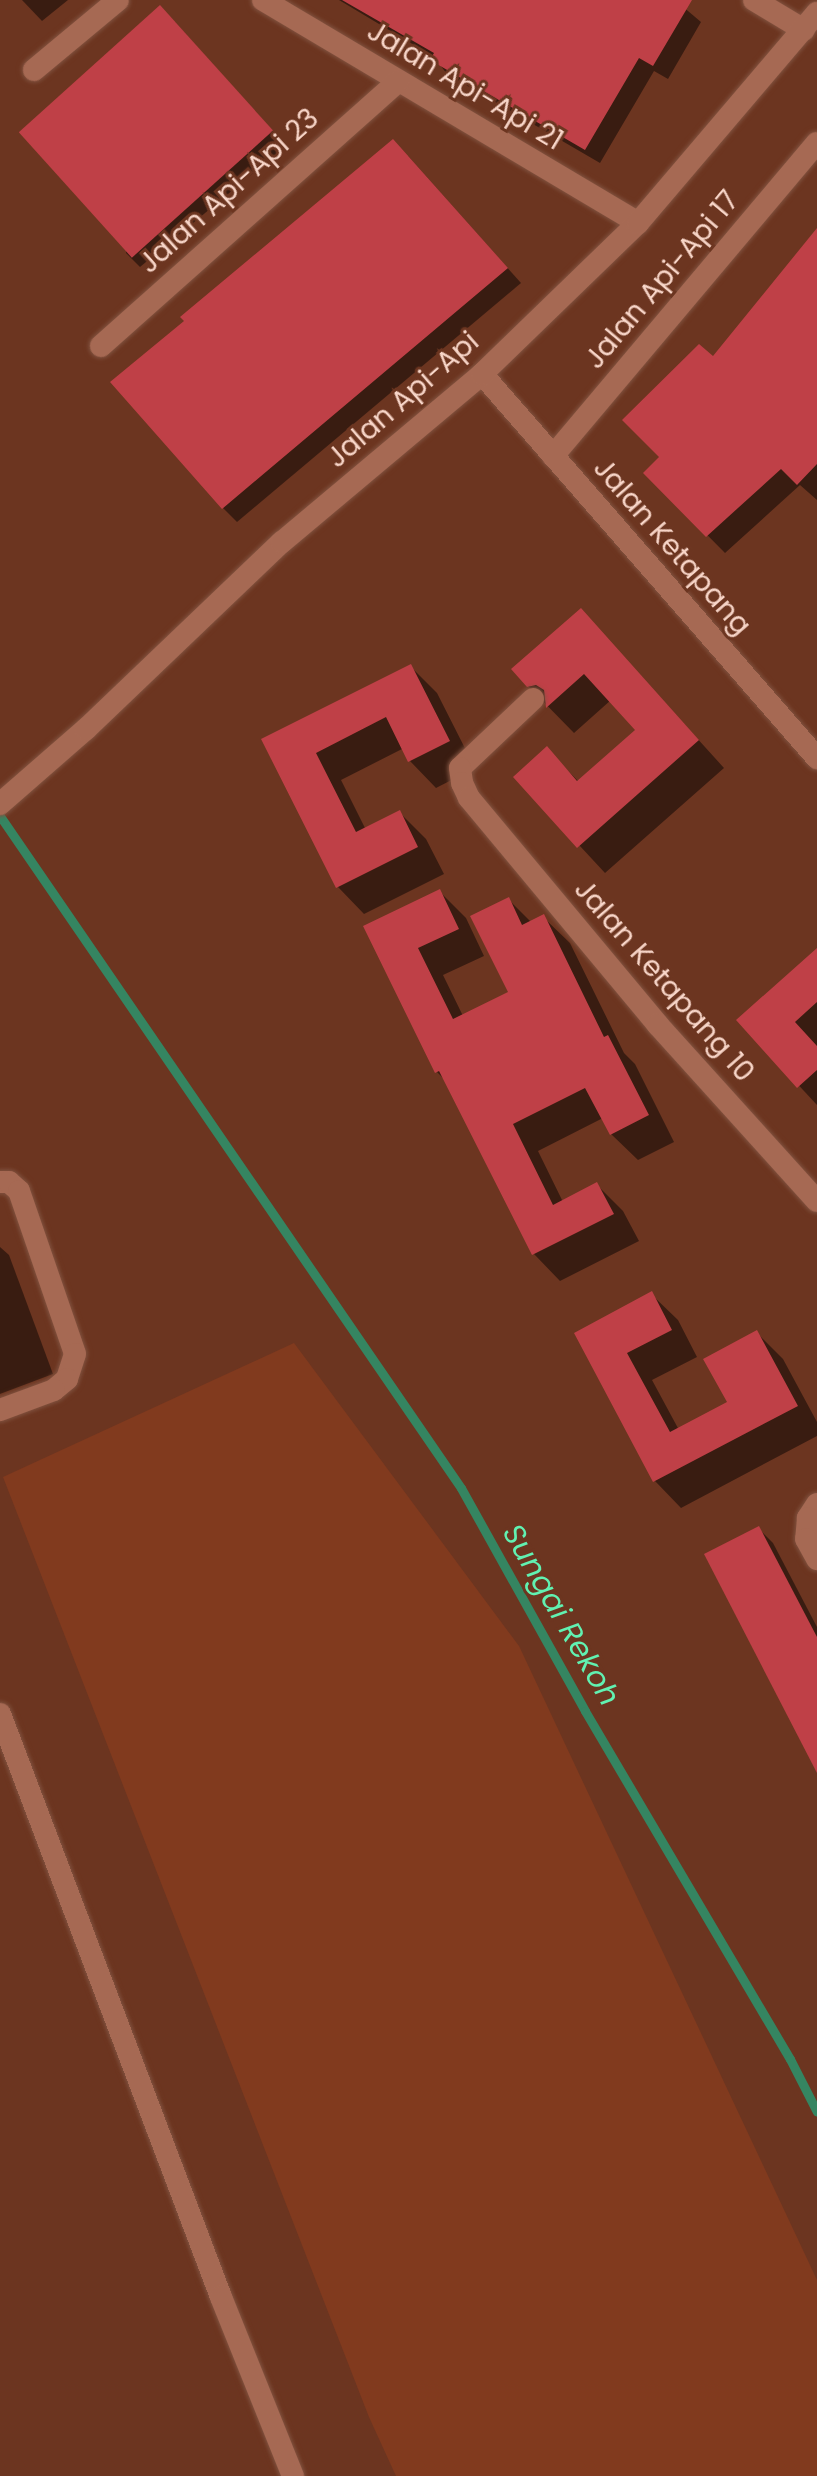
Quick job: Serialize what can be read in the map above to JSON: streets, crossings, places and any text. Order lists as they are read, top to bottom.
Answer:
{
  "streets": {
    "street": [
      "Jalan Api-Api 21",
      "Jalan Api-Api 23",
      "Jalan Api-Api 17",
      "Jalan Api-Api",
      "Jalan Ketapang",
      "Jalan Ketapang 10"
    ]
  },
  "crossings": [
    ["Jalan Api-Api 21", "Jalan Api-Api 23"],
    ["Jalan Api-Api 21", "Jalan Api-Api"],
    ["Jalan Api-Api 17", "Jalan Ketapang"],
    ["Jalan Api-Api", "Jalan Ketapang"]
  ],
  "water": ["Sungai Rekoh"]
}
